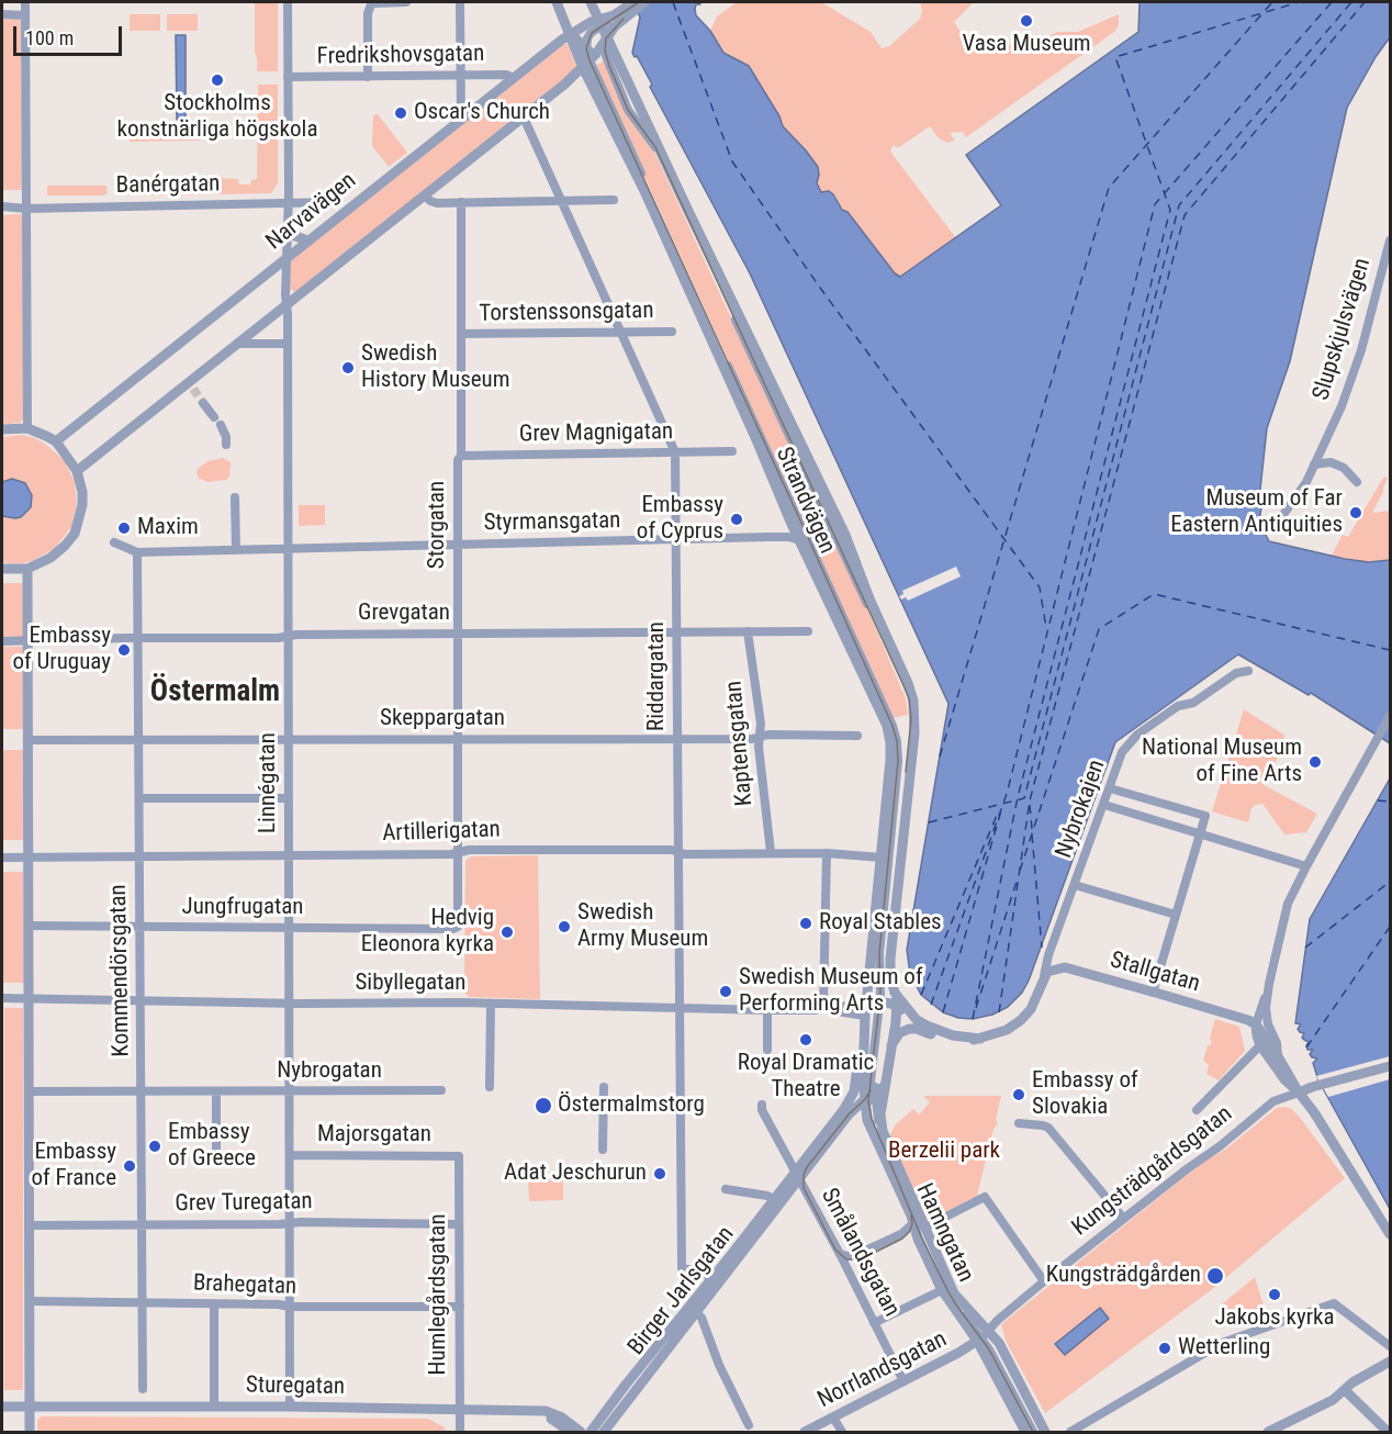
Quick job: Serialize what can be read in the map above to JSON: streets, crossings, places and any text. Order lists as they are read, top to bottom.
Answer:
{
  "streets": {
    "street": [
      "Fredrikshovsgatan",
      "Banérgatan",
      "Narvavägen",
      "Torstenssonsgatan",
      "Slupskjulsvägen",
      "Grev Magnigatan",
      "Strandvägen",
      "Styrmansgatan",
      "Storgatan",
      "Grevgatan",
      "Riddargatan",
      "Skeppargatan",
      "Kaptensgatan",
      "Linnégatan",
      "Nybrokajen",
      "Artillerigatan",
      "Jungfrugatan",
      "Kommendörsgatan",
      "Stallgatan",
      "Sibyllegatan",
      "Nybrogatan",
      "Majorsgatan",
      "Kungsträdgårdsgatan",
      "Grev Turegatan",
      "Hamngatan",
      "Smålandsgatan",
      "Brahegatan",
      "Birger Jarlsgatan",
      "Humlegårdsgatan",
      "Norrlandsgatan",
      "Sturegatan"
    ]
  },
  "crossings": [
    ["Fredrikshovsgatan", "Narvavägen"],
    ["Fredrikshovsgatan", "Linnégatan"],
    ["Banérgatan", "Linnégatan"],
    ["Narvavägen", "Strandvägen"],
    ["Narvavägen", "Linnégatan"],
    ["Torstenssonsgatan", "Storgatan"],
    ["Torstenssonsgatan", "Riddargatan"],
    ["Grev Magnigatan", "Storgatan"],
    ["Grev Magnigatan", "Riddargatan"],
    ["Strandvägen", "Styrmansgatan"],
    ["Strandvägen", "Artillerigatan"],
    ["Strandvägen", "Sibyllegatan"],
    ["Strandvägen", "Hamngatan"],
    ["Strandvägen", "Birger Jarlsgatan"],
    ["Styrmansgatan", "Storgatan"],
    ["Styrmansgatan", "Riddargatan"],
    ["Styrmansgatan", "Linnégatan"],
    ["Styrmansgatan", "Kommendörsgatan"],
    ["Storgatan", "Grevgatan"],
    ["Storgatan", "Skeppargatan"],
    ["Storgatan", "Artillerigatan"],
    ["Storgatan", "Jungfrugatan"],
    ["Grevgatan", "Riddargatan"],
    ["Grevgatan", "Kaptensgatan"],
    ["Grevgatan", "Linnégatan"],
    ["Grevgatan", "Kommendörsgatan"],
    ["Riddargatan", "Skeppargatan"],
    ["Riddargatan", "Artillerigatan"],
    ["Riddargatan", "Sibyllegatan"],
    ["Riddargatan", "Birger Jarlsgatan"],
    ["Skeppargatan", "Kaptensgatan"],
    ["Skeppargatan", "Linnégatan"],
    ["Skeppargatan", "Kommendörsgatan"],
    ["Kaptensgatan", "Artillerigatan"],
    ["Linnégatan", "Artillerigatan"],
    ["Linnégatan", "Jungfrugatan"],
    ["Linnégatan", "Sibyllegatan"],
    ["Linnégatan", "Nybrogatan"],
    ["Linnégatan", "Majorsgatan"],
    ["Linnégatan", "Grev Turegatan"],
    ["Linnégatan", "Brahegatan"],
    ["Linnégatan", "Sturegatan"],
    ["Nybrokajen", "Stallgatan"],
    ["Artillerigatan", "Kommendörsgatan"],
    ["Jungfrugatan", "Kommendörsgatan"],
    ["Kommendörsgatan", "Sibyllegatan"],
    ["Kommendörsgatan", "Nybrogatan"],
    ["Kommendörsgatan", "Grev Turegatan"],
    ["Kommendörsgatan", "Brahegatan"],
    ["Sibyllegatan", "Birger Jarlsgatan"],
    ["Majorsgatan", "Humlegårdsgatan"],
    ["Kungsträdgårdsgatan", "Hamngatan"],
    ["Kungsträdgårdsgatan", "Norrlandsgatan"],
    ["Grev Turegatan", "Humlegårdsgatan"],
    ["Hamngatan", "Birger Jarlsgatan"],
    ["Hamngatan", "Norrlandsgatan"],
    ["Smålandsgatan", "Birger Jarlsgatan"],
    ["Smålandsgatan", "Norrlandsgatan"],
    ["Brahegatan", "Humlegårdsgatan"],
    ["Humlegårdsgatan", "Sturegatan"]
  ],
  "districts": ["Östermalm"],
  "parks": ["Berzelii park"],
  "places": [
    "Vasa Museum",
    "Stockholms konstnärliga högskola",
    "Oscar's Church",
    "Swedish History Museum",
    "Museum of Far Eastern Antiquities",
    "Embassy of Cyprus",
    "Maxim",
    "Embassy of Uruguay",
    "National Museum of Fine Arts",
    "Royal Stables",
    "Swedish Army Museum",
    "Hedvig Eleonora kyrka",
    "Swedish Museum of Performing Arts",
    "Royal Dramatic Theatre",
    "Embassy of Slovakia",
    "Östermalmstorg",
    "Embassy of Greece",
    "Embassy of France",
    "Adat Jeschurun",
    "Kungsträdgården",
    "Jakobs kyrka",
    "Wetterling"
  ],
  "scale_bar": "100 m"
}
